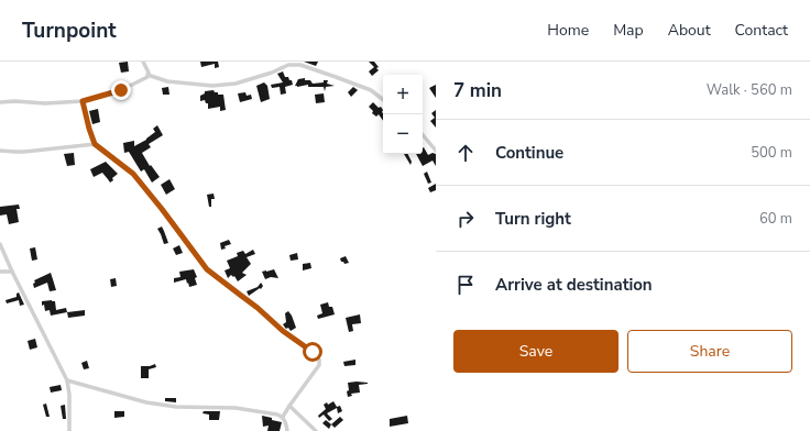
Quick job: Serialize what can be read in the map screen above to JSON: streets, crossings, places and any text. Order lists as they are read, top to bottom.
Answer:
{
  "page": {
    "header": "Turnpoint",
    "nav": [
      "Home",
      "Map",
      "About",
      "Contact"
    ],
    "heading": ["7 min", "Walk · 560 m"],
    "map_buttons": ["+", "−"],
    "list": [
      ["Continue", "500 m"],
      ["Turn right", "60 m"],
      "Arrive at destination"
    ],
    "buttons": ["Save", "Share"]
  }
}
